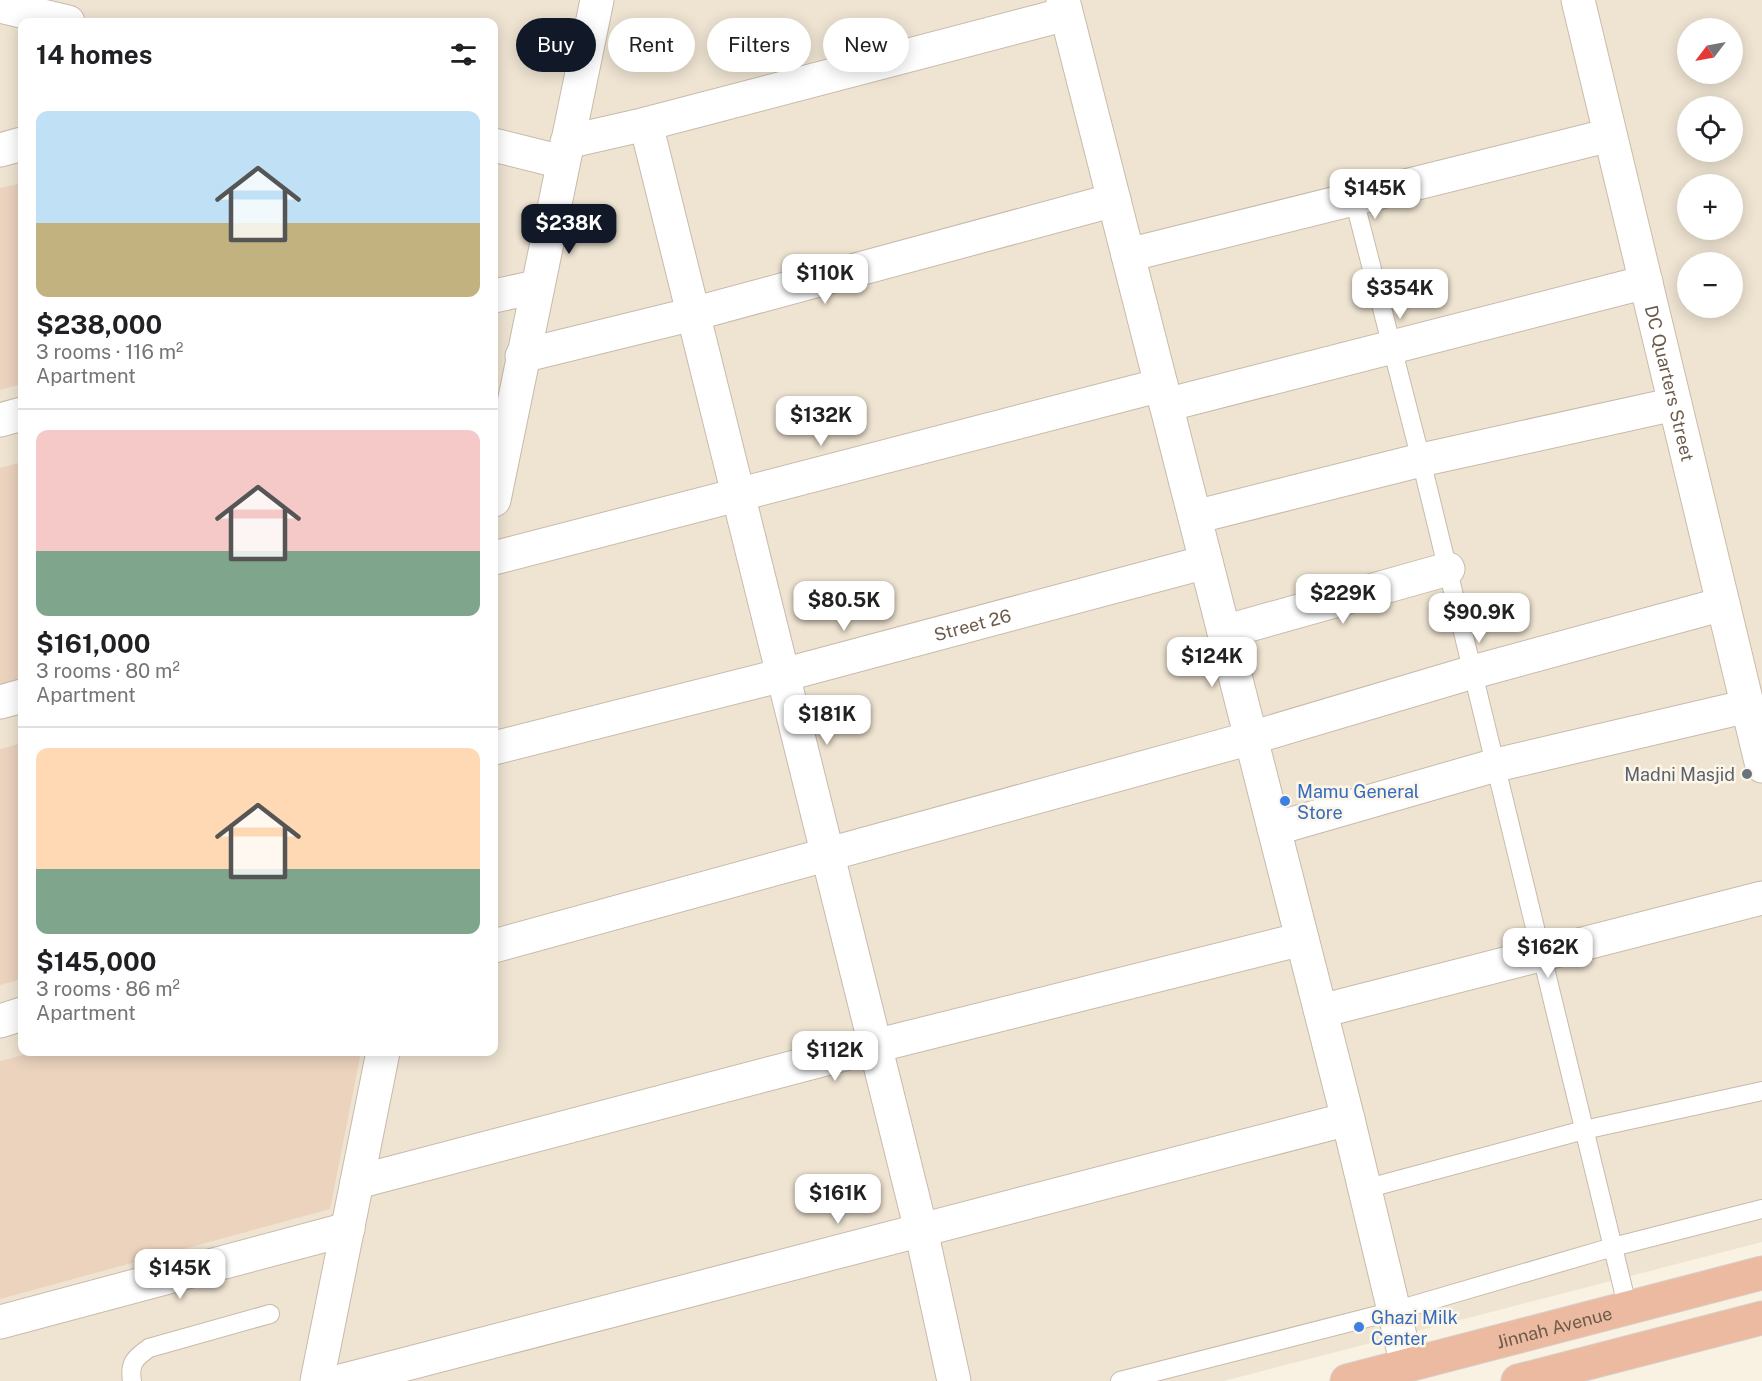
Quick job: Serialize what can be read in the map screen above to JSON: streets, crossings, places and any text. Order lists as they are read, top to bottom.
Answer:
{
  "streets": {
    "highway": ["Jinnah Avenue"],
    "street": ["DC Quarters Street", "Street 26"]
  },
  "places": ["Madni Masjid", "Mamu General Store", "Ghazi Milk Center"],
  "north": "bottom left",
  "page": {
    "map_buttons": ["+", "−"],
    "chip": [
      "Buy",
      "Rent",
      "Filters",
      "New"
    ],
    "heading": "14 homes",
    "list": [
      {
        "name": "$238,000",
        "note": "3 rooms · 116 m² · Apartment"
      },
      {
        "name": "$161,000",
        "note": "3 rooms · 80 m² · Apartment"
      },
      {
        "name": "$145,000",
        "note": "3 rooms · 86 m² · Apartment"
      }
    ],
    "price": [
      "$145K",
      "$238K",
      "$110K",
      "$354K",
      "$132K",
      "$229K",
      "$80.5K",
      "$90.9K",
      "$124K",
      "$181K",
      "$162K",
      "$112K",
      "$161K",
      "$145K"
    ]
  }
}
